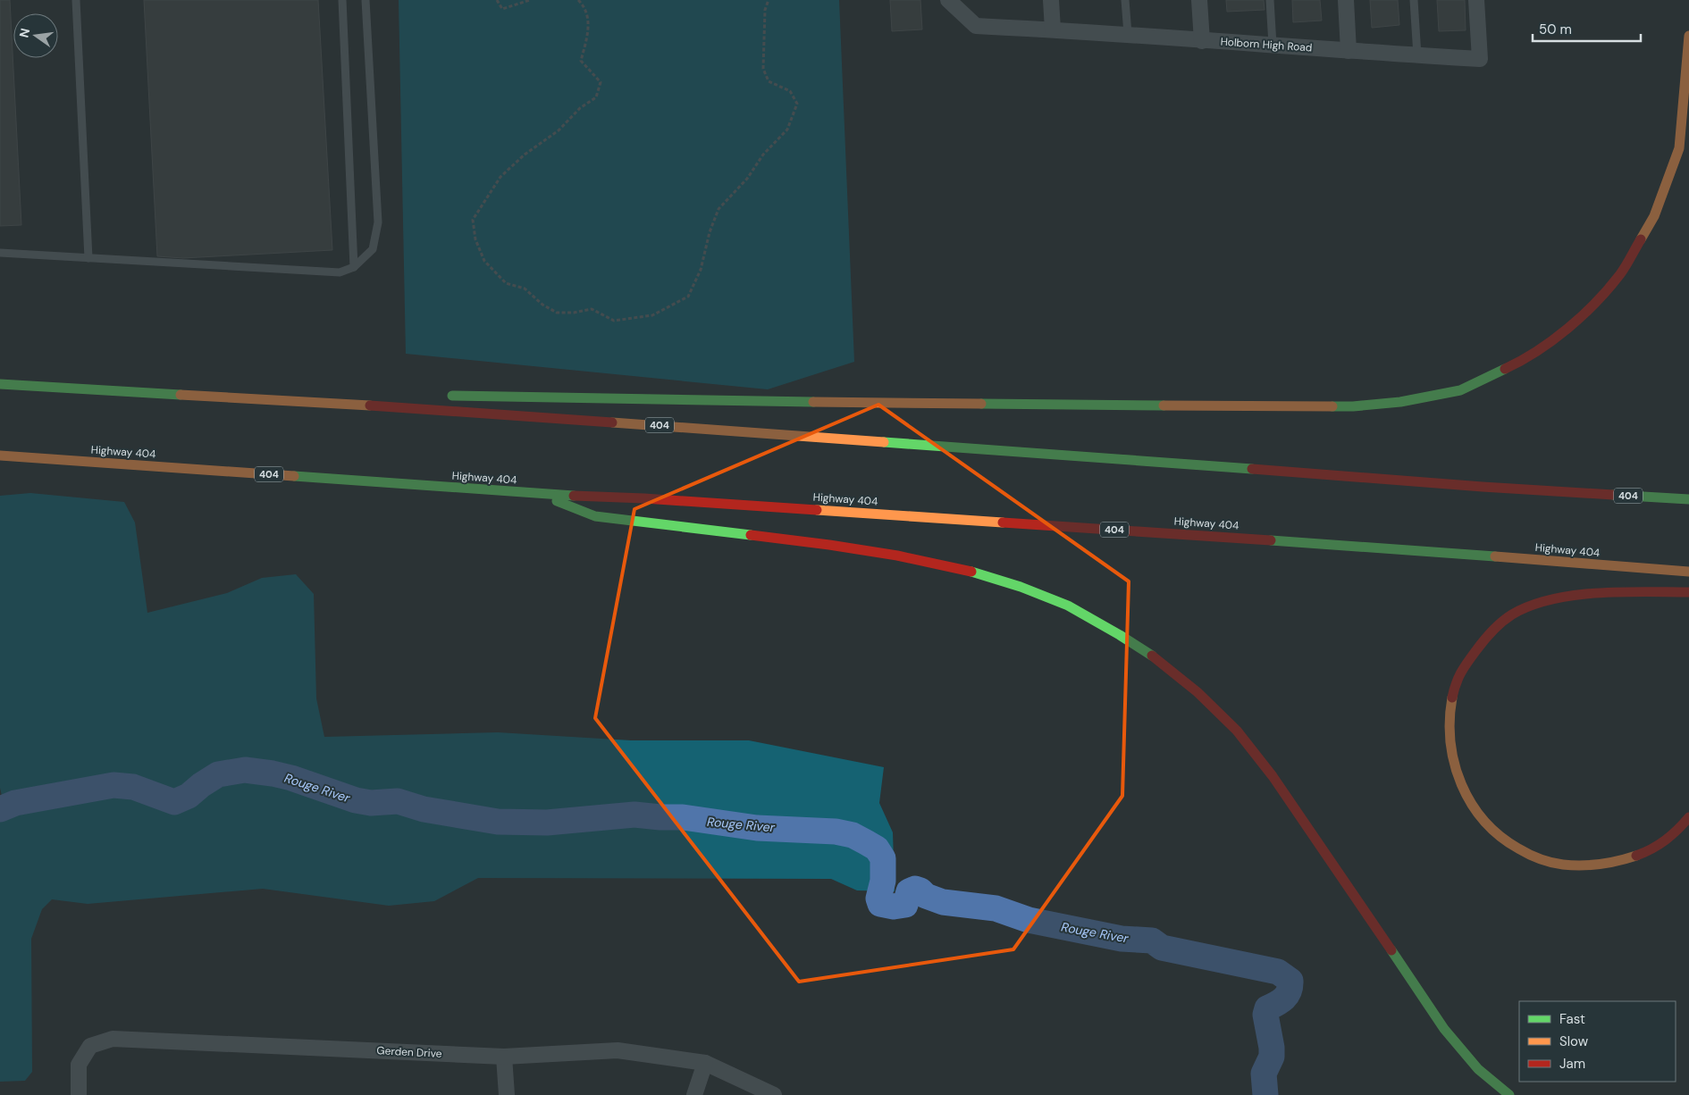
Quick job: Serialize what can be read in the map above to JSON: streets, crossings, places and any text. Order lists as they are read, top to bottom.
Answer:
{
  "streets": {
    "highway": ["404", "Highway 404"],
    "street": ["Holborn High Road", "Gerden Drive"]
  },
  "water": ["Rouge River"],
  "legend": ["Fast", "Slow", "Jam"],
  "scale_bar": "50 m",
  "north": "left"
}
